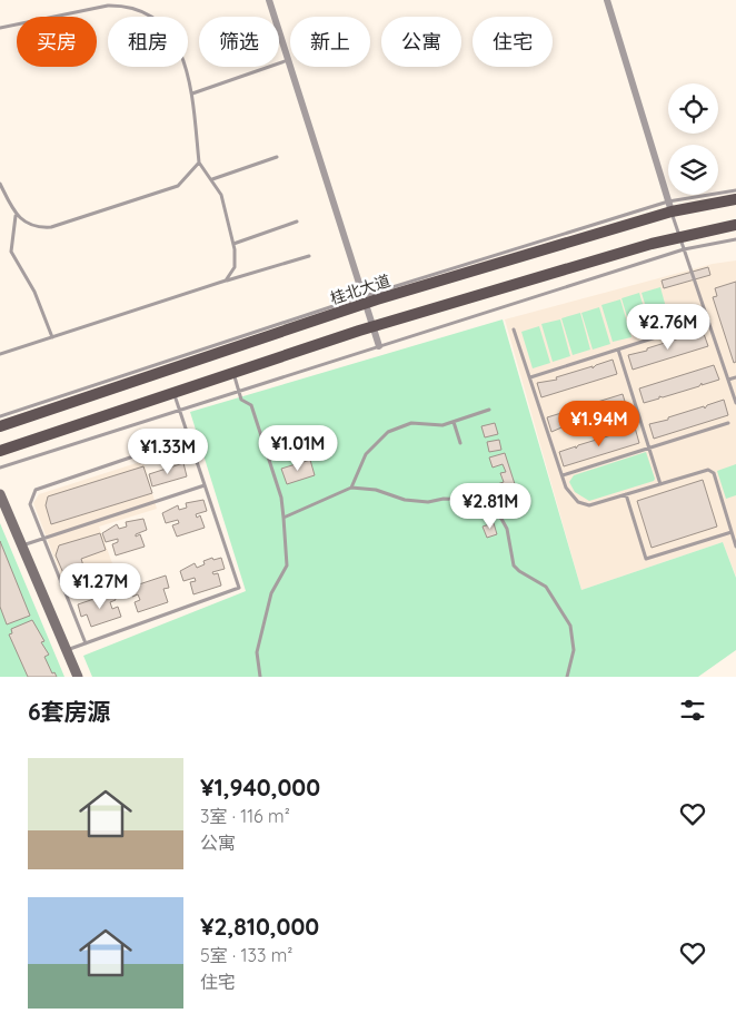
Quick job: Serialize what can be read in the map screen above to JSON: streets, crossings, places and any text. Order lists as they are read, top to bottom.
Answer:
{
  "streets": {
    "main road": ["桂北大道"]
  },
  "page": {
    "chip": [
      "买房",
      "租房",
      "筛选",
      "新上",
      "公寓",
      "住宅"
    ],
    "price": [
      "¥2.76M",
      "¥1.94M",
      "¥1.01M",
      "¥1.33M",
      "¥2.81M",
      "¥1.27M"
    ],
    "heading": "6套房源",
    "list": [
      {
        "name": "¥1,940,000",
        "note": "3室 · 116 m² · 公寓"
      },
      {
        "name": "¥2,810,000",
        "note": "5室 · 133 m² · 住宅"
      }
    ]
  }
}
